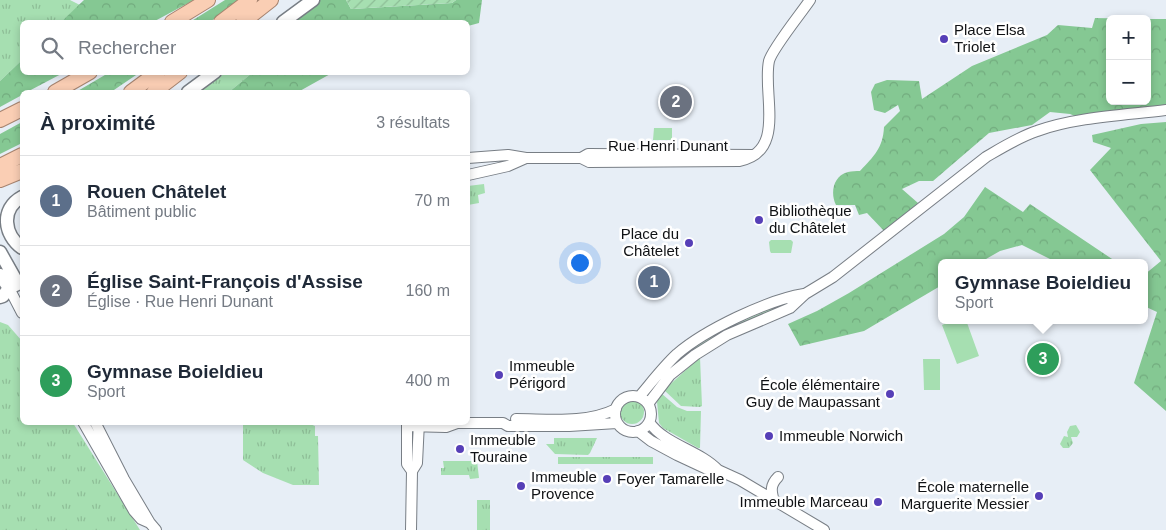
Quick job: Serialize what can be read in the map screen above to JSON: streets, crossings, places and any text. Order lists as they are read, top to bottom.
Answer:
{
  "streets": {
    "street": ["Rue Henri Dunant"]
  },
  "places": [
    "Place Elsa Triolet",
    "Bibliothèque du Châtelet",
    "Place du Châtelet",
    "Immeuble Périgord",
    "École élémentaire Guy de Maupassant",
    "Immeuble Norwich",
    "Immeuble Touraine",
    "Foyer Tamarelle",
    "Immeuble Provence",
    "École maternelle Marguerite Messier",
    "Immeuble Marceau"
  ],
  "page": {
    "map_buttons": ["+", "−"],
    "search": "Rechercher",
    "pins": ["2", "1", "3"],
    "heading": ["À proximité", "3 résultats"],
    "list": [
      {
        "mark": "1",
        "name": "Rouen Châtelet",
        "note": "Bâtiment public",
        "value": "70 m"
      },
      {
        "mark": "2",
        "name": "Église Saint-François d'Assise",
        "note": "Église · Rue Henri Dunant",
        "value": "160 m"
      },
      {
        "mark": "3",
        "name": "Gymnase Boieldieu",
        "note": "Sport",
        "value": "400 m"
      }
    ],
    "popup": ["Gymnase Boieldieu", "Sport"]
  }
}
